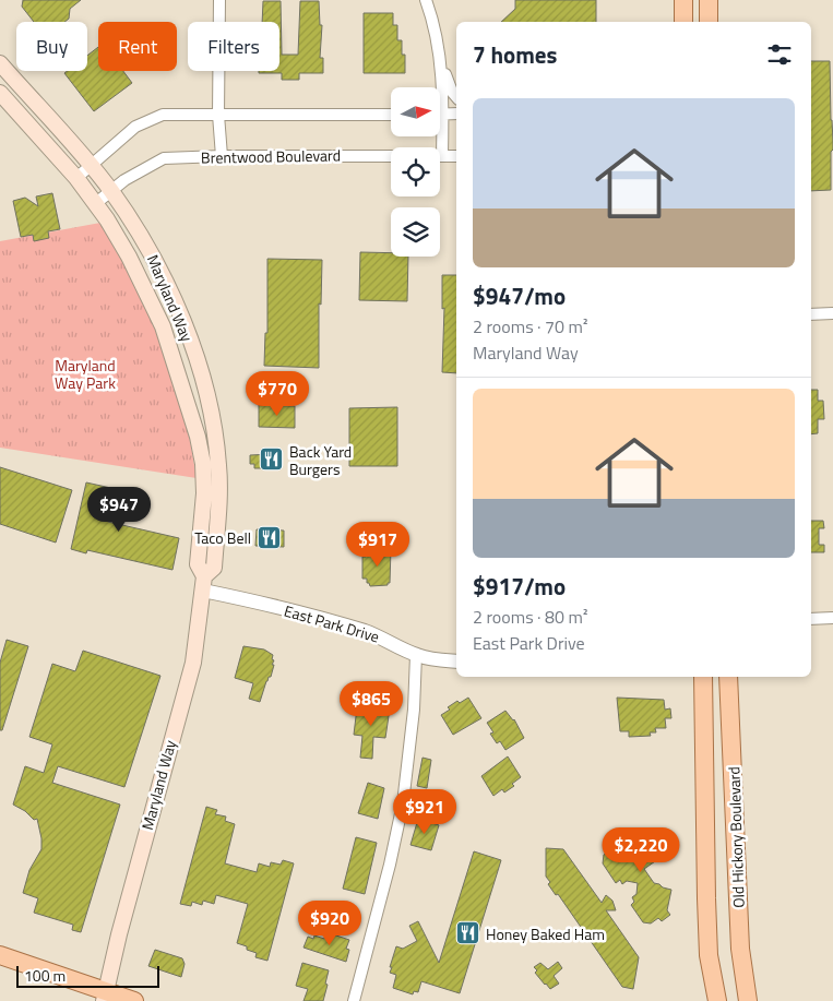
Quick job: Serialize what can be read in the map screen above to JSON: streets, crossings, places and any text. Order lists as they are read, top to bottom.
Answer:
{
  "streets": {
    "main road": ["Maryland Way", "Old Hickory Boulevard"],
    "street": ["Brentwood Boulevard", "East Park Drive"]
  },
  "crossings": [
    ["Brentwood Boulevard", "Maryland Way"],
    ["Maryland Way", "East Park Drive"]
  ],
  "parks": ["Maryland Way Park"],
  "places": {
    "restaurant": ["Back Yard Burgers", "Taco Bell", "Honey Baked Ham"]
  },
  "scale_bar": "100 m",
  "north": "right",
  "page": {
    "chip": ["Buy", "Rent", "Filters"],
    "heading": "7 homes",
    "list": [
      {
        "name": "$947/mo",
        "note": "2 rooms · 70 m² · Maryland Way"
      },
      {
        "name": "$917/mo",
        "note": "2 rooms · 80 m² · East Park Drive"
      }
    ],
    "price": [
      "$770",
      "$947",
      "$917",
      "$865",
      "$921",
      "$2,220",
      "$920"
    ],
    "scale": "100 m"
  }
}
